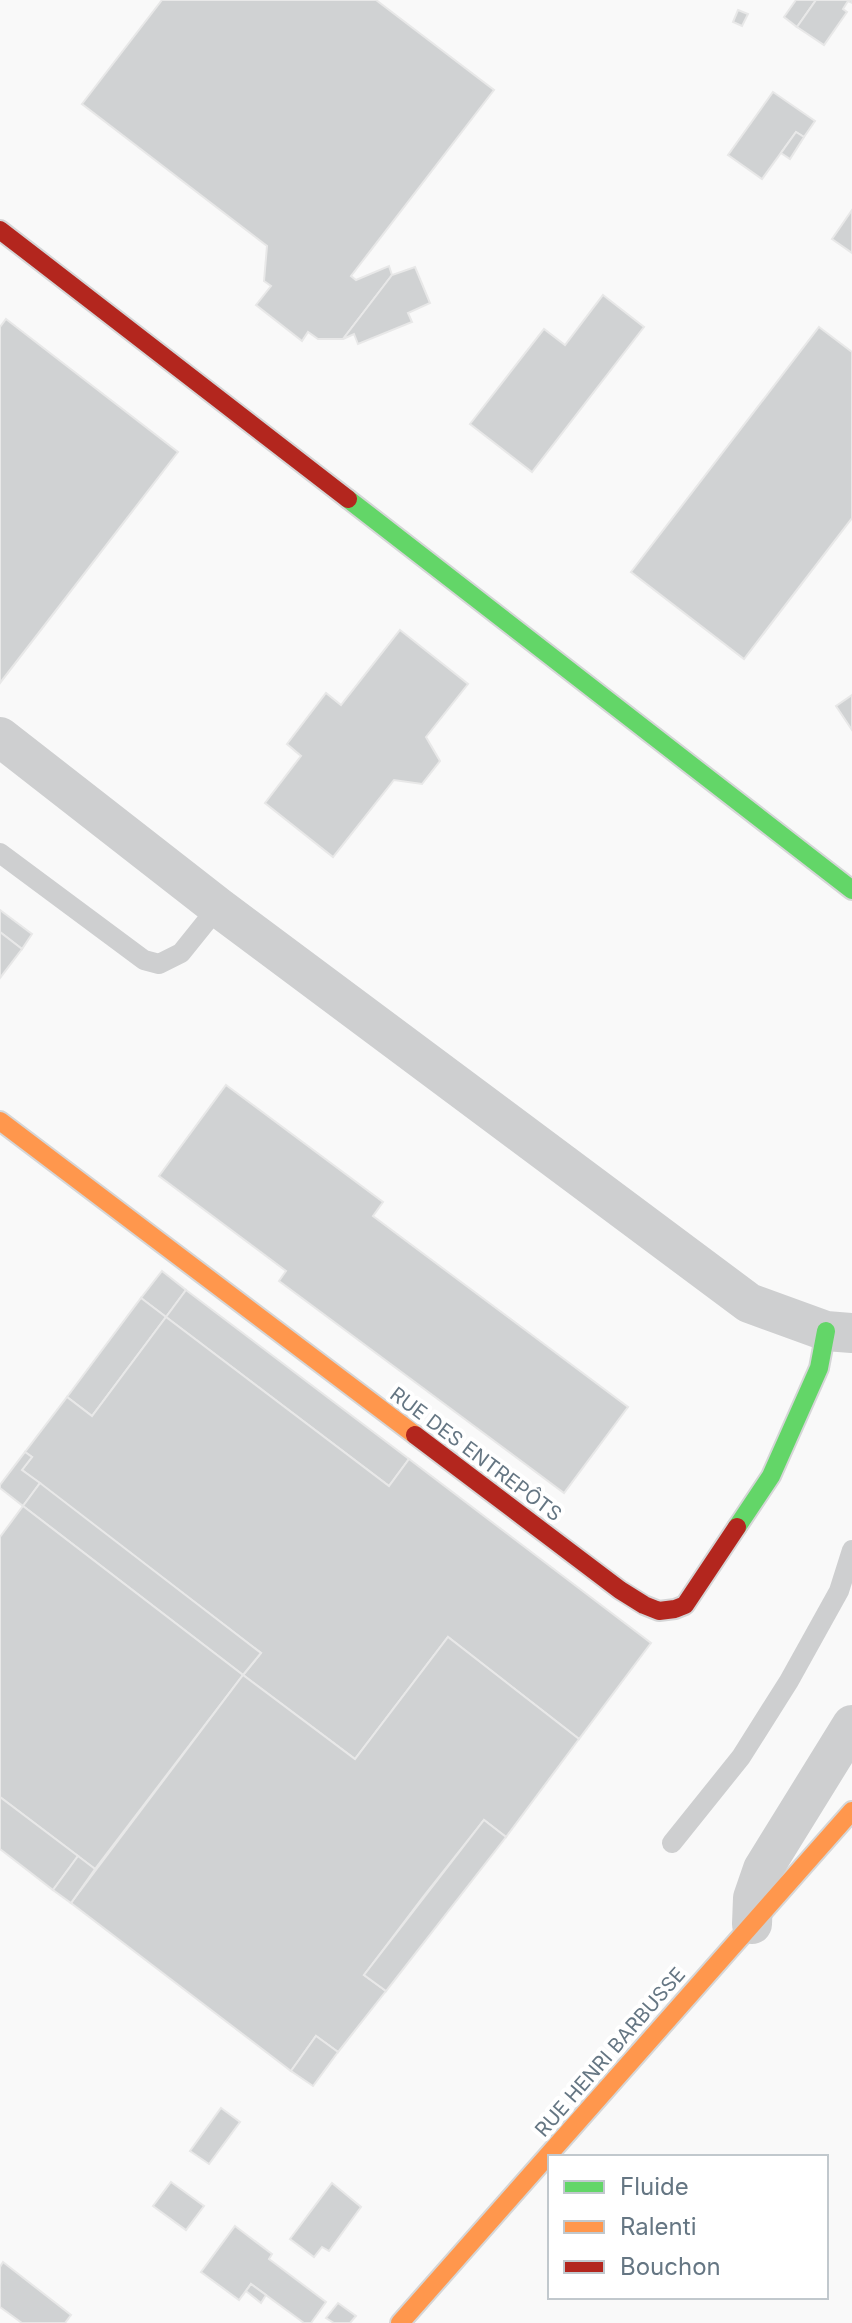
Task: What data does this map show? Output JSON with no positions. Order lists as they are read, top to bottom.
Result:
{
  "streets": {
    "street": ["RUE DES ENTREPÔTS", "RUE HENRI BARBUSSE"]
  },
  "legend": ["Fluide", "Ralenti", "Bouchon"]
}
